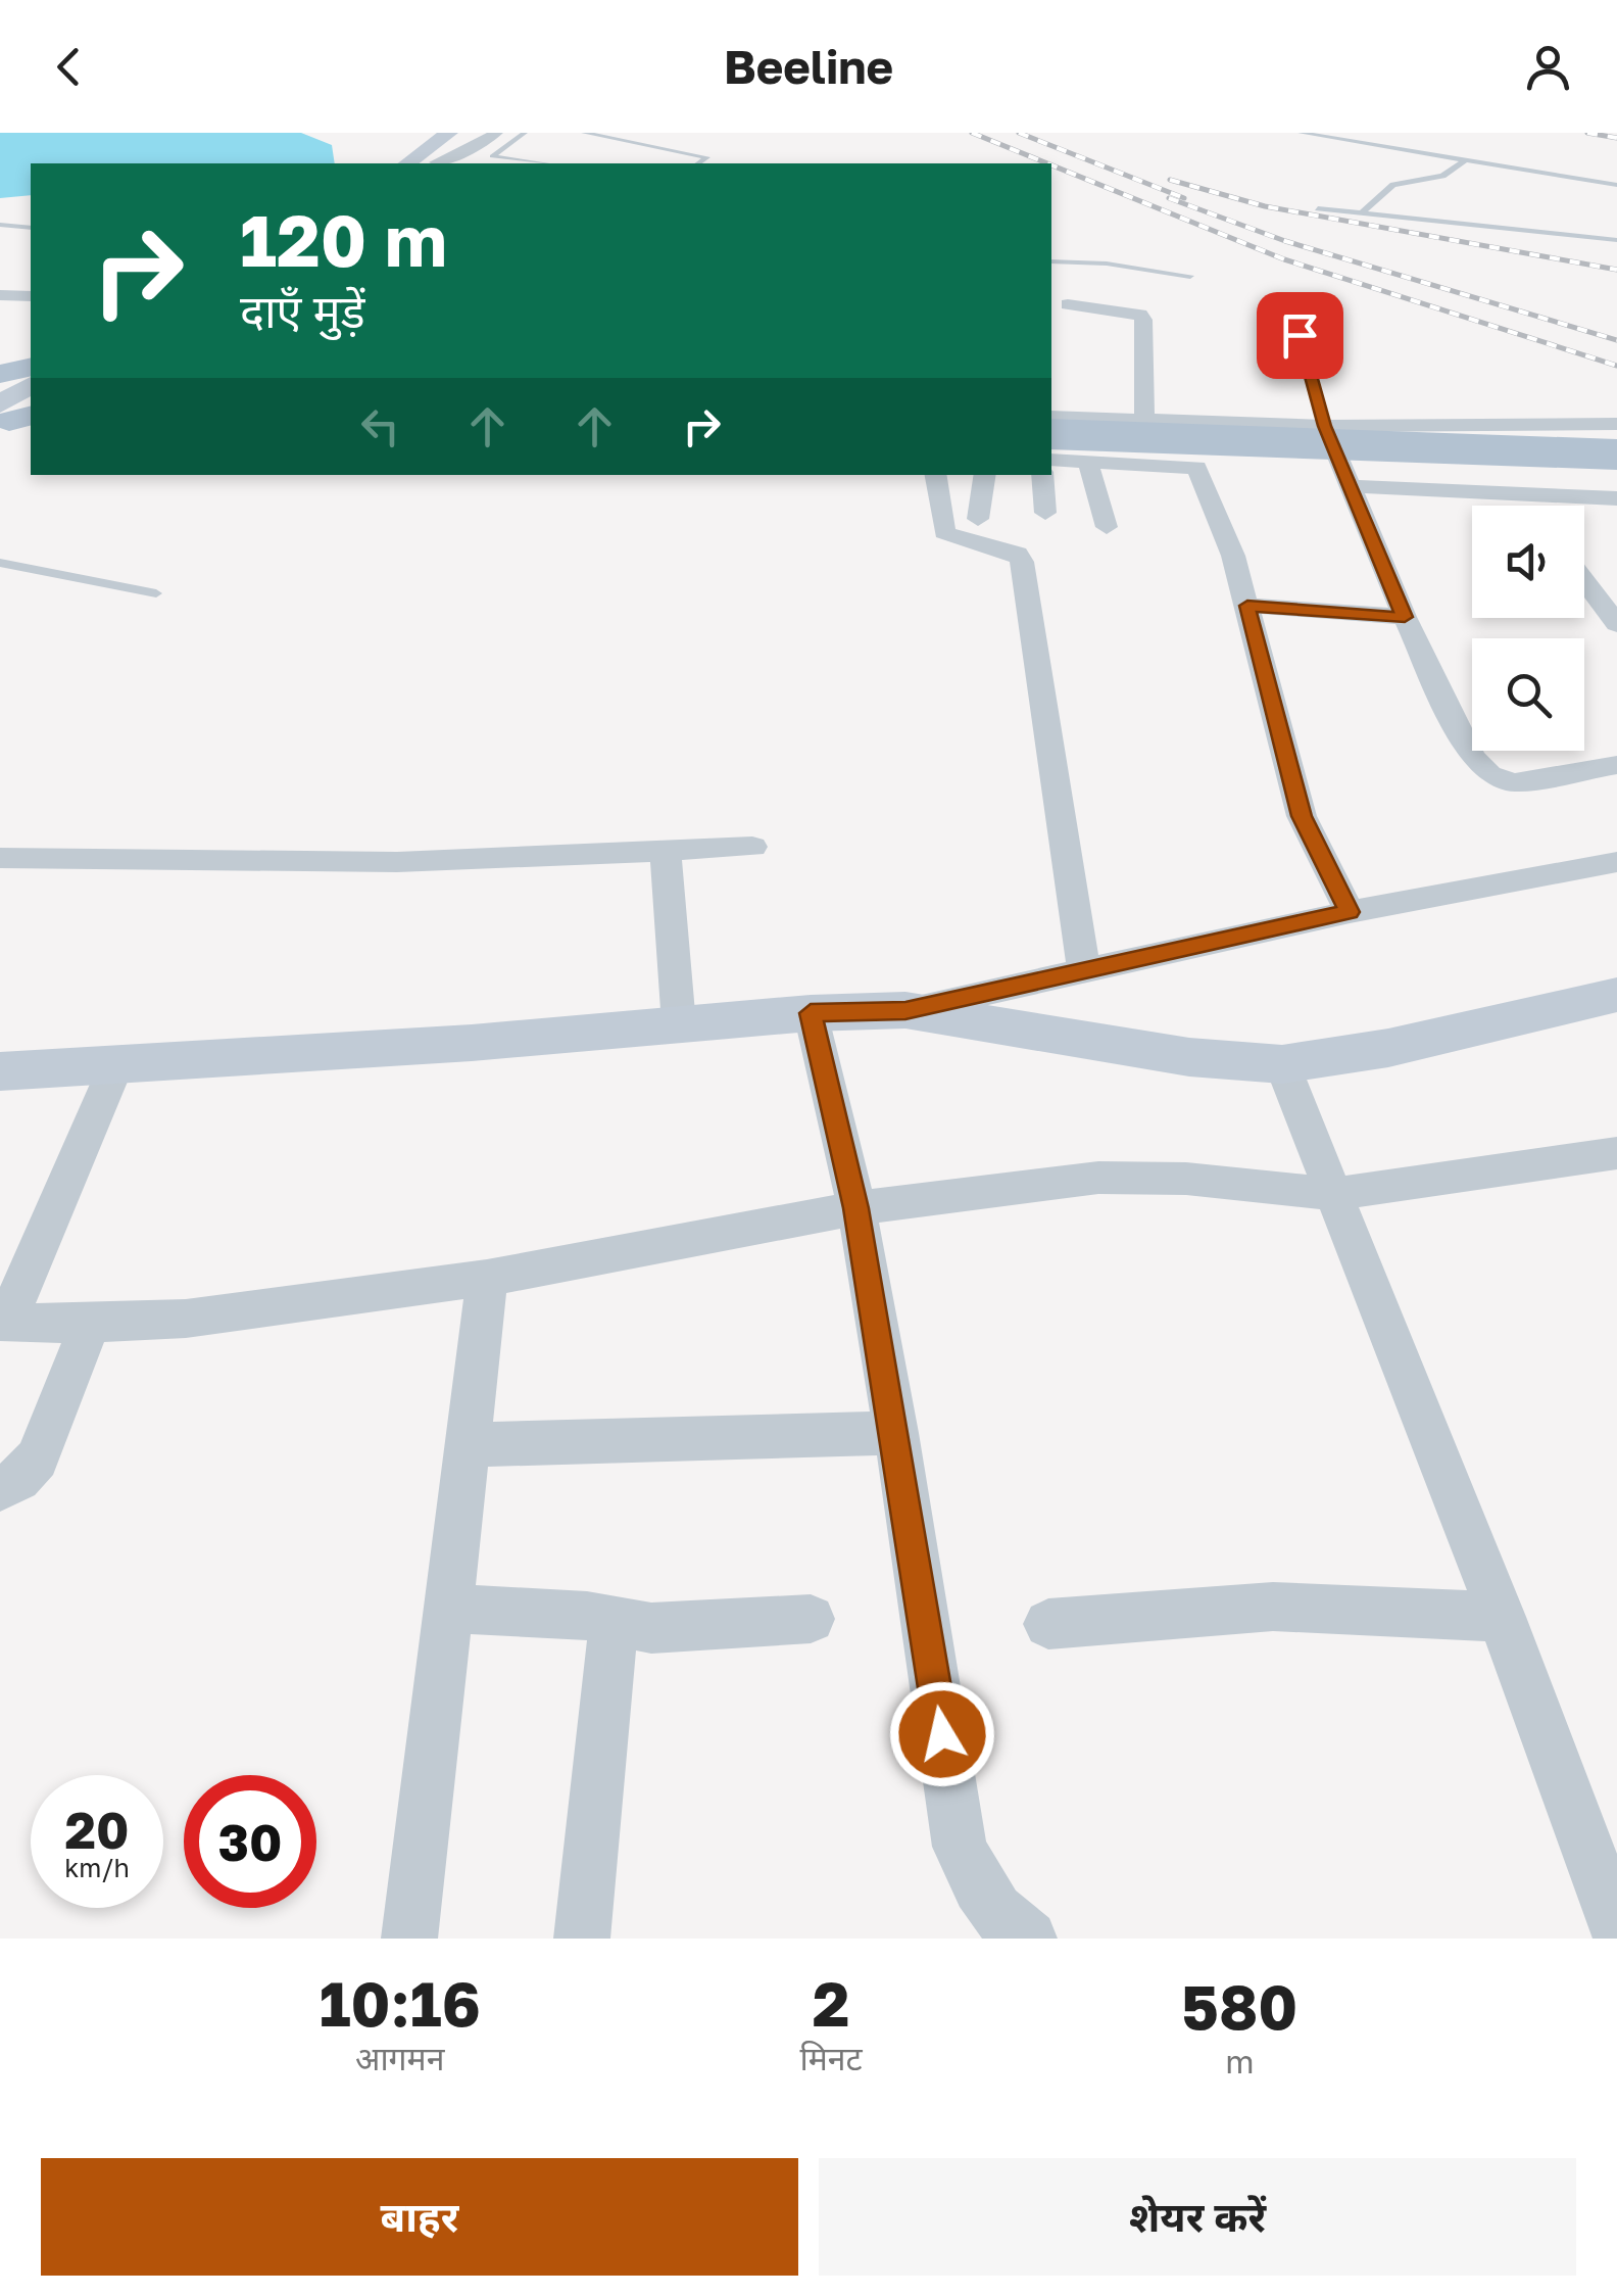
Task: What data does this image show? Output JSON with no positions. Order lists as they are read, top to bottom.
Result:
{
  "page": {
    "header": "Beeline",
    "turn": ["120 m", "दाएँ मुड़ें"],
    "speed": "20 km/h",
    "limit": "30",
    "eta": [
      "10:16",
      "आगमन",
      "2",
      "मिनट",
      "580",
      "m"
    ],
    "buttons": ["बाहर", "शेयर करें"]
  }
}
